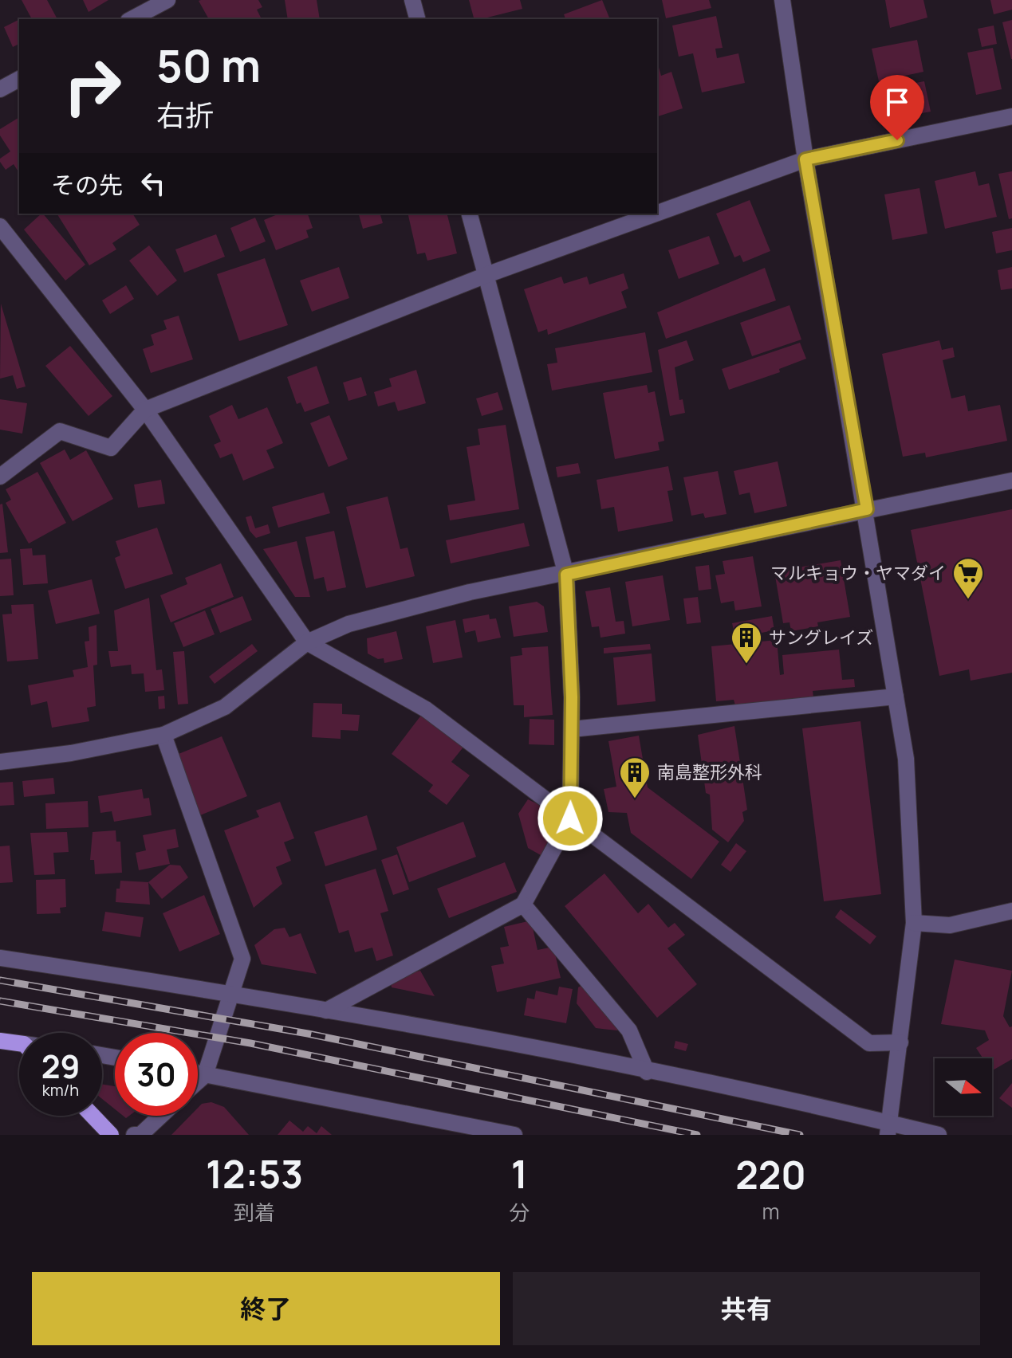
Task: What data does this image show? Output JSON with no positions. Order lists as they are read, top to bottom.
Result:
{
  "places": {
    "supermarket": ["マルキョウ・ヤマダイ"],
    "building": ["サングレイズ", "南島整形外科"]
  },
  "north": "right",
  "page": {
    "turn": ["50 m", "右折"],
    "then": "その先",
    "speed": "29 km/h",
    "limit": "30",
    "eta": [
      "12:53",
      "到着",
      "1",
      "分",
      "220",
      "m"
    ],
    "buttons": ["終了", "共有"]
  }
}
